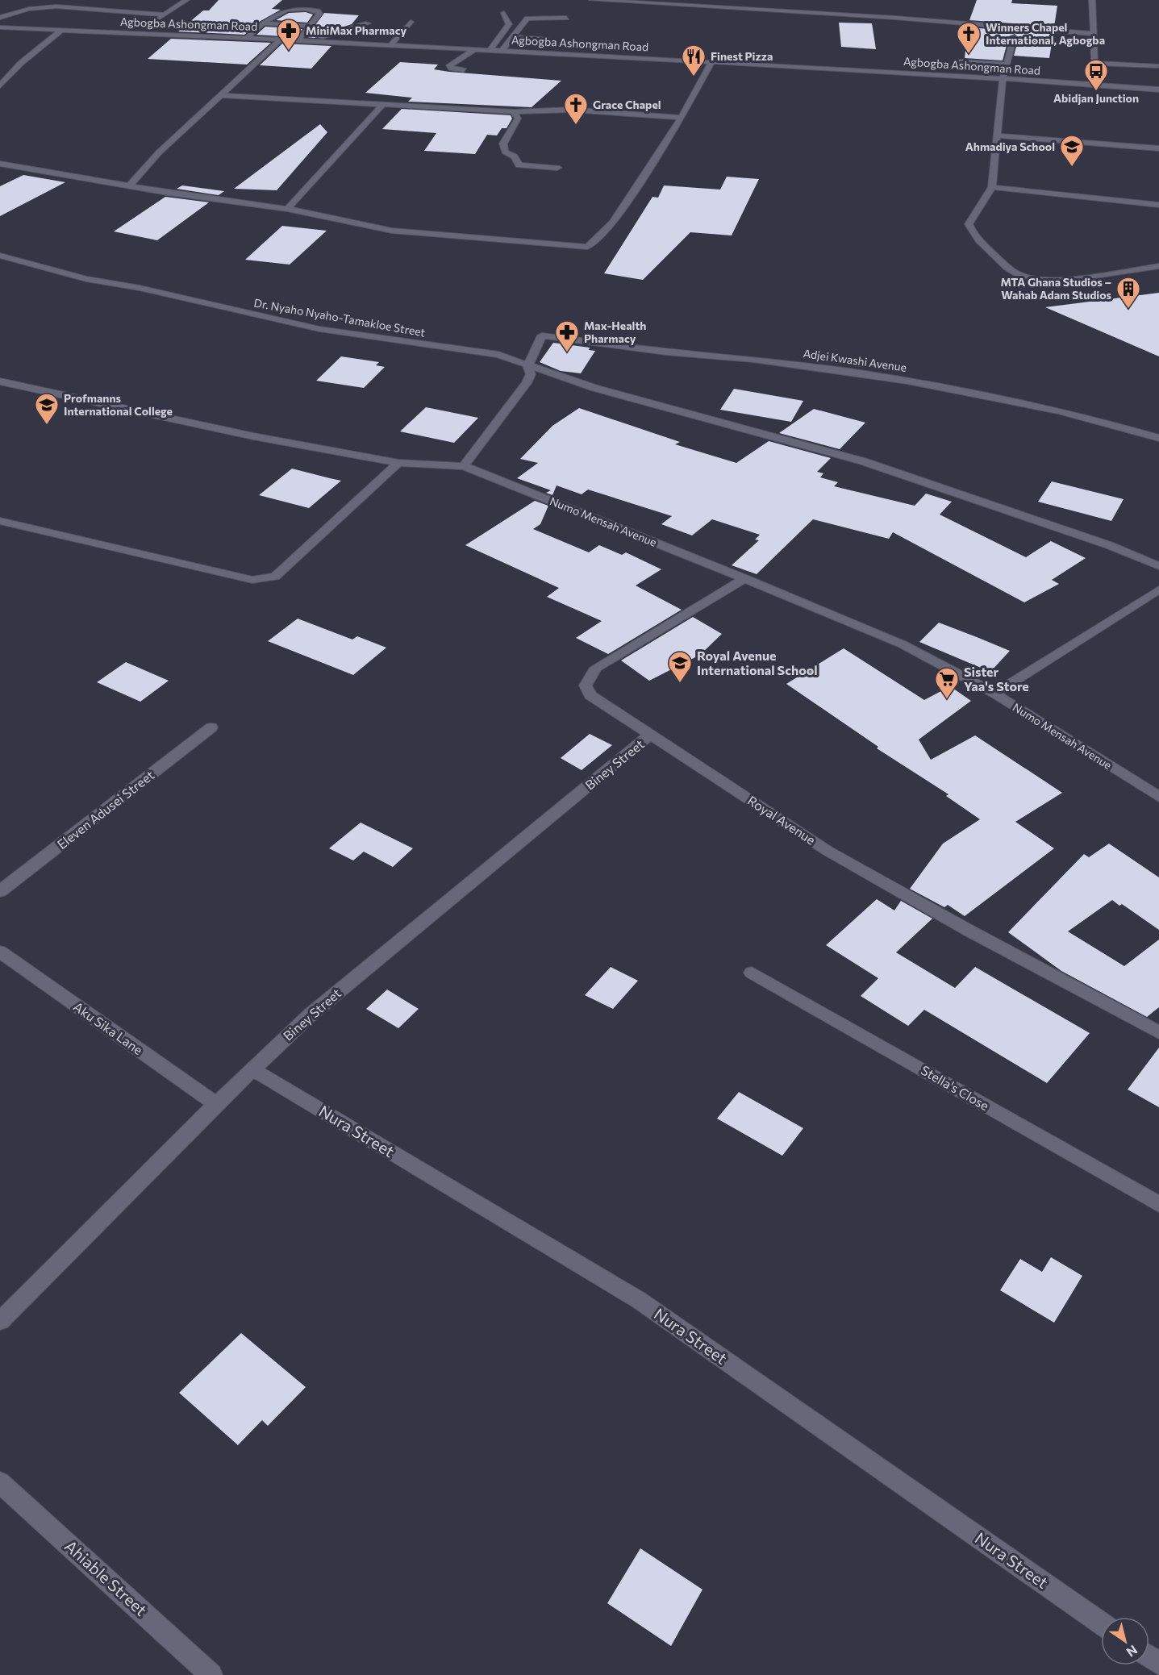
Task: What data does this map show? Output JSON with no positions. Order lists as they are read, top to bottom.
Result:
{
  "streets": {
    "street": [
      "Agbogba Ashongman Road",
      "Dr. Nyaho Nyaho-Tamakloe Street",
      "Adjei Kwashi Avenue",
      "Numo Mensah Avenue",
      "Biney Street",
      "Eleven Adusei Street",
      "Royal Avenue",
      "Aku Sika Lane",
      "Stella's Close",
      "Nura Street",
      "Ahiable Street"
    ]
  },
  "crossings": [
    ["Dr. Nyaho Nyaho-Tamakloe Street", "Adjei Kwashi Avenue"],
    ["Numo Mensah Avenue", "Royal Avenue"],
    ["Biney Street", "Royal Avenue"],
    ["Biney Street", "Aku Sika Lane"],
    ["Biney Street", "Nura Street"]
  ],
  "places": {
    "pharmacy": ["MiniMax Pharmacy", "Max-Health Pharmacy"],
    "church": ["Winners Chapel International, Agbogba", "Grace Chapel"],
    "restaurant": ["Finest Pizza"],
    "bus stop": ["Abidjan Junction"],
    "school or university": ["Ahmadiya School", "Profmanns International College", "Royal Avenue International School"],
    "building": ["MTA Ghana Studios – Wahab Adam Studios"],
    "supermarket": ["Sister Yaa's Store"]
  },
  "north": "bottom right"
}
